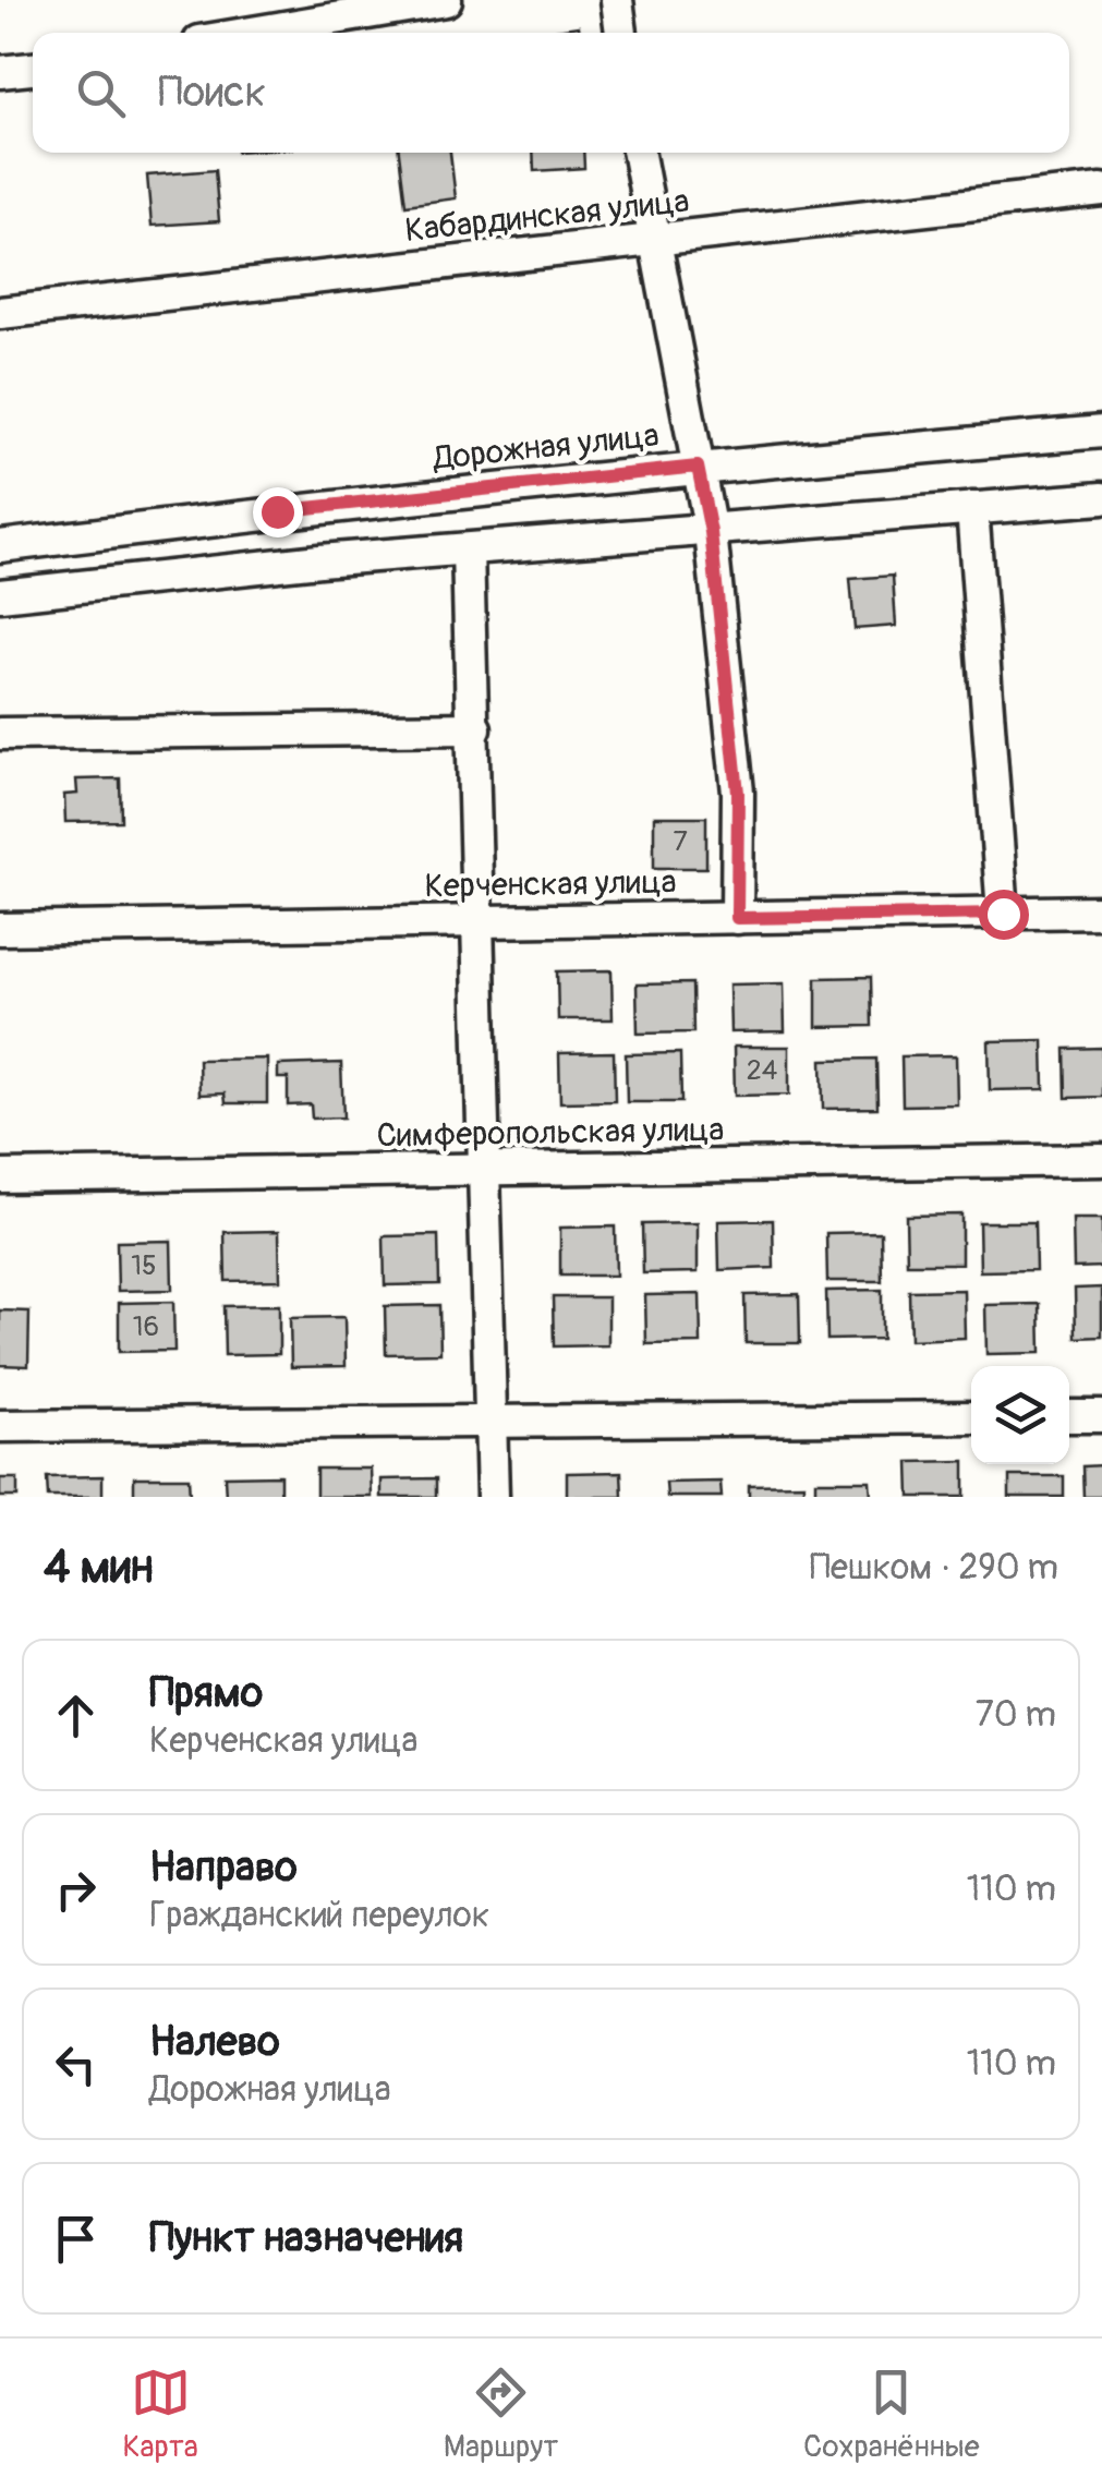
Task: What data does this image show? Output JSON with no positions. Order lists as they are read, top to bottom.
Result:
{
  "streets": {
    "street": [
      "Кабардинская улица",
      "Дорожная улица",
      "Керченская улица",
      "Симферопольская улица"
    ]
  },
  "house_numbers": [
    "7",
    "24",
    "15",
    "16"
  ],
  "page": {
    "search": "Поиск",
    "heading": ["4 мин", "Пешком · 290 m"],
    "list": [
      ["Прямо", "Керченская улица", "70 m"],
      ["Направо", "Гражданский переулок", "110 m"],
      ["Налево", "Дорожная улица", "110 m"],
      "Пункт назначения"
    ],
    "nav": ["Карта", "Маршрут", "Сохранённые"]
  }
}
